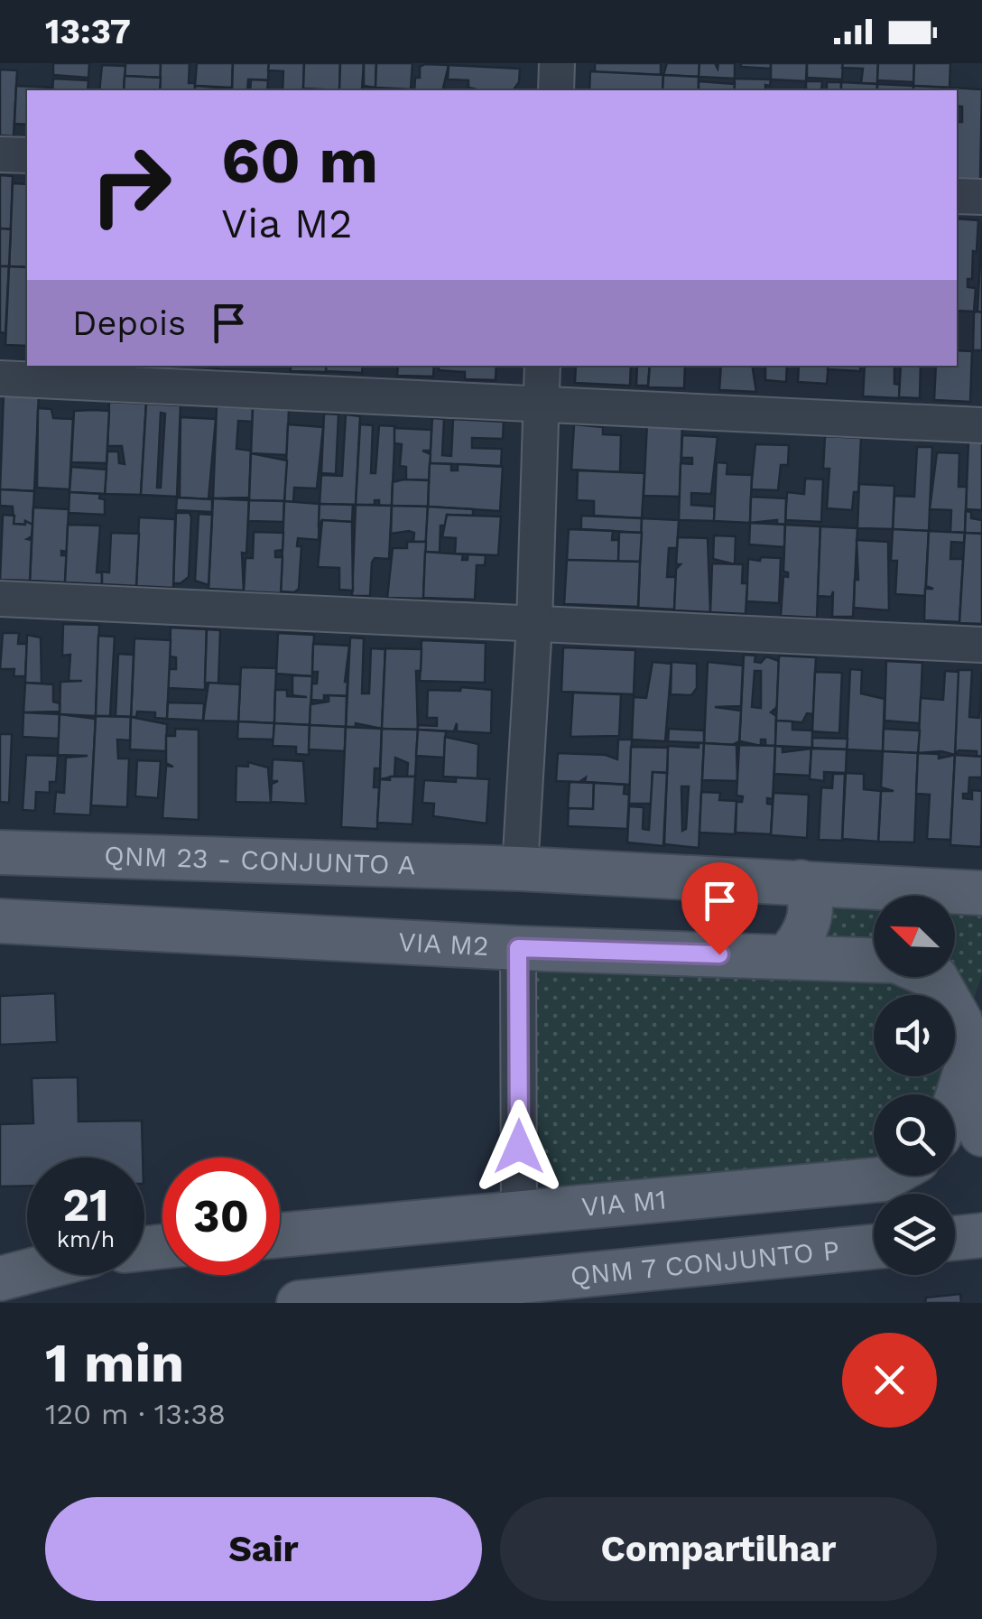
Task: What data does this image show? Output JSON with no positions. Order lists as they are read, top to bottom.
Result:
{
  "streets": {
    "main road": [
      "QNM 23 - CONJUNTO A",
      "VIA M2",
      "VIA M1",
      "QNM 7 CONJUNTO P"
    ]
  },
  "north": "top left",
  "page": {
    "status": "13:37",
    "turn": ["60 m", "Via M2"],
    "then": "Depois",
    "speed": "21 km/h",
    "limit": "30",
    "heading": ["1 min", "120 m · 13:38"],
    "buttons": ["Sair", "Compartilhar"]
  }
}
